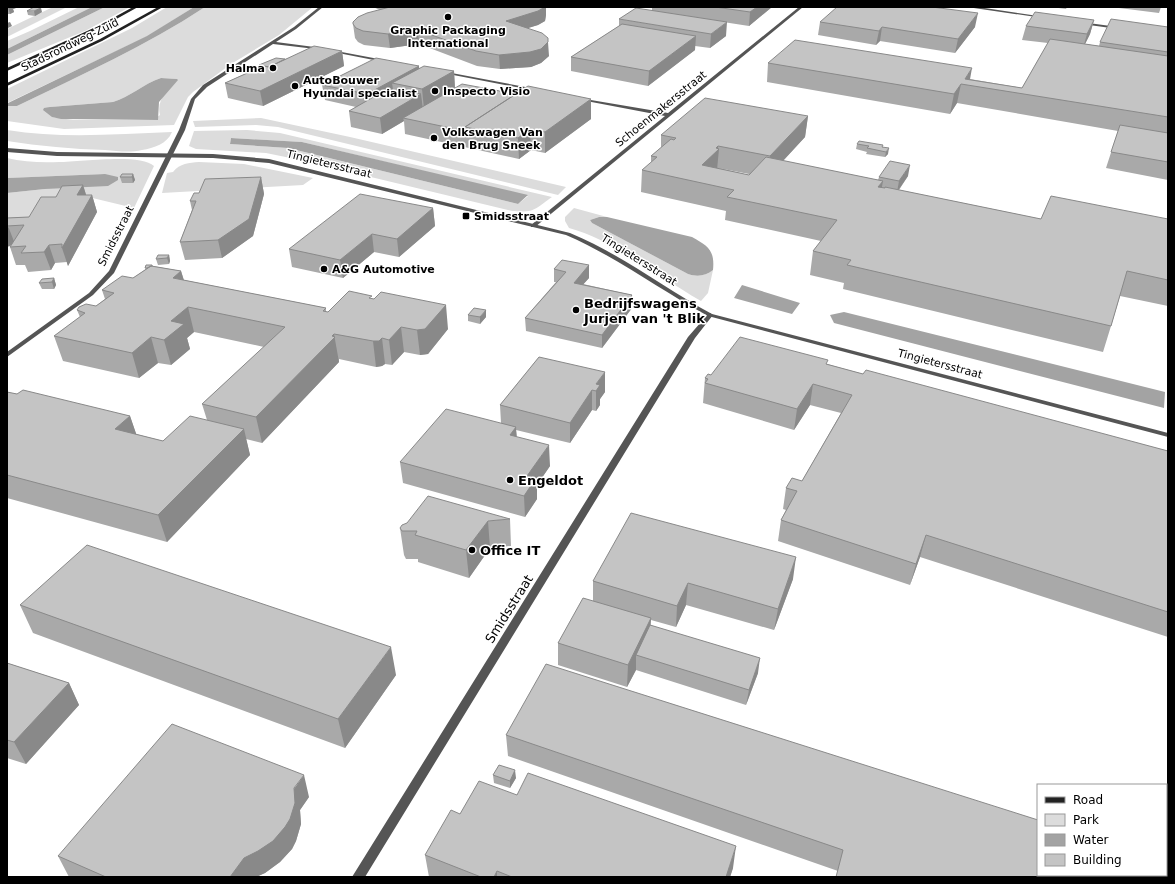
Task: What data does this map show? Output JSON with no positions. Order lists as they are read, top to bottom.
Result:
{
  "streets": {
    "main road": ["Stadsrondweg-Zuid"],
    "street": ["Schoenmakersstraat", "Tingietersstraat", "Smidsstraat"]
  },
  "crossings": [
    ["Schoenmakersstraat", "Tingietersstraat"],
    ["Tingietersstraat", "Smidsstraat"]
  ],
  "places": {
    "other": [
      "Graphic Packaging International",
      "Halma",
      "AutoBouwer Hyundai specialist",
      "Inspecto Visio",
      "Volkswagen Van den Brug Sneek",
      "A&G Automotive",
      "Bedrijfswagens Jurjen van 't Blik",
      "Engeldot",
      "Office IT"
    ],
    "transit": ["Smidsstraat"]
  },
  "legend": [
    "Road",
    "Park",
    "Water",
    "Building"
  ]
}
